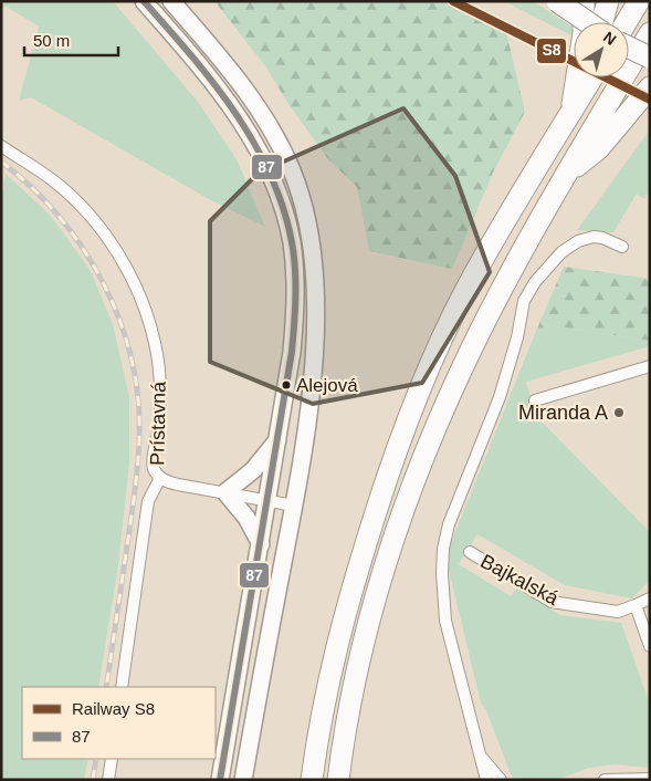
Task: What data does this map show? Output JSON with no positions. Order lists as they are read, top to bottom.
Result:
{
  "streets": {
    "street": ["Prístavná", "Bajkalská"]
  },
  "places": ["Alejová", "Miranda A"],
  "lines": ["rail line S8", "transit line 87"],
  "legend": ["Railway S8", "87"],
  "scale_bar": "50 m",
  "north": "top right"
}
